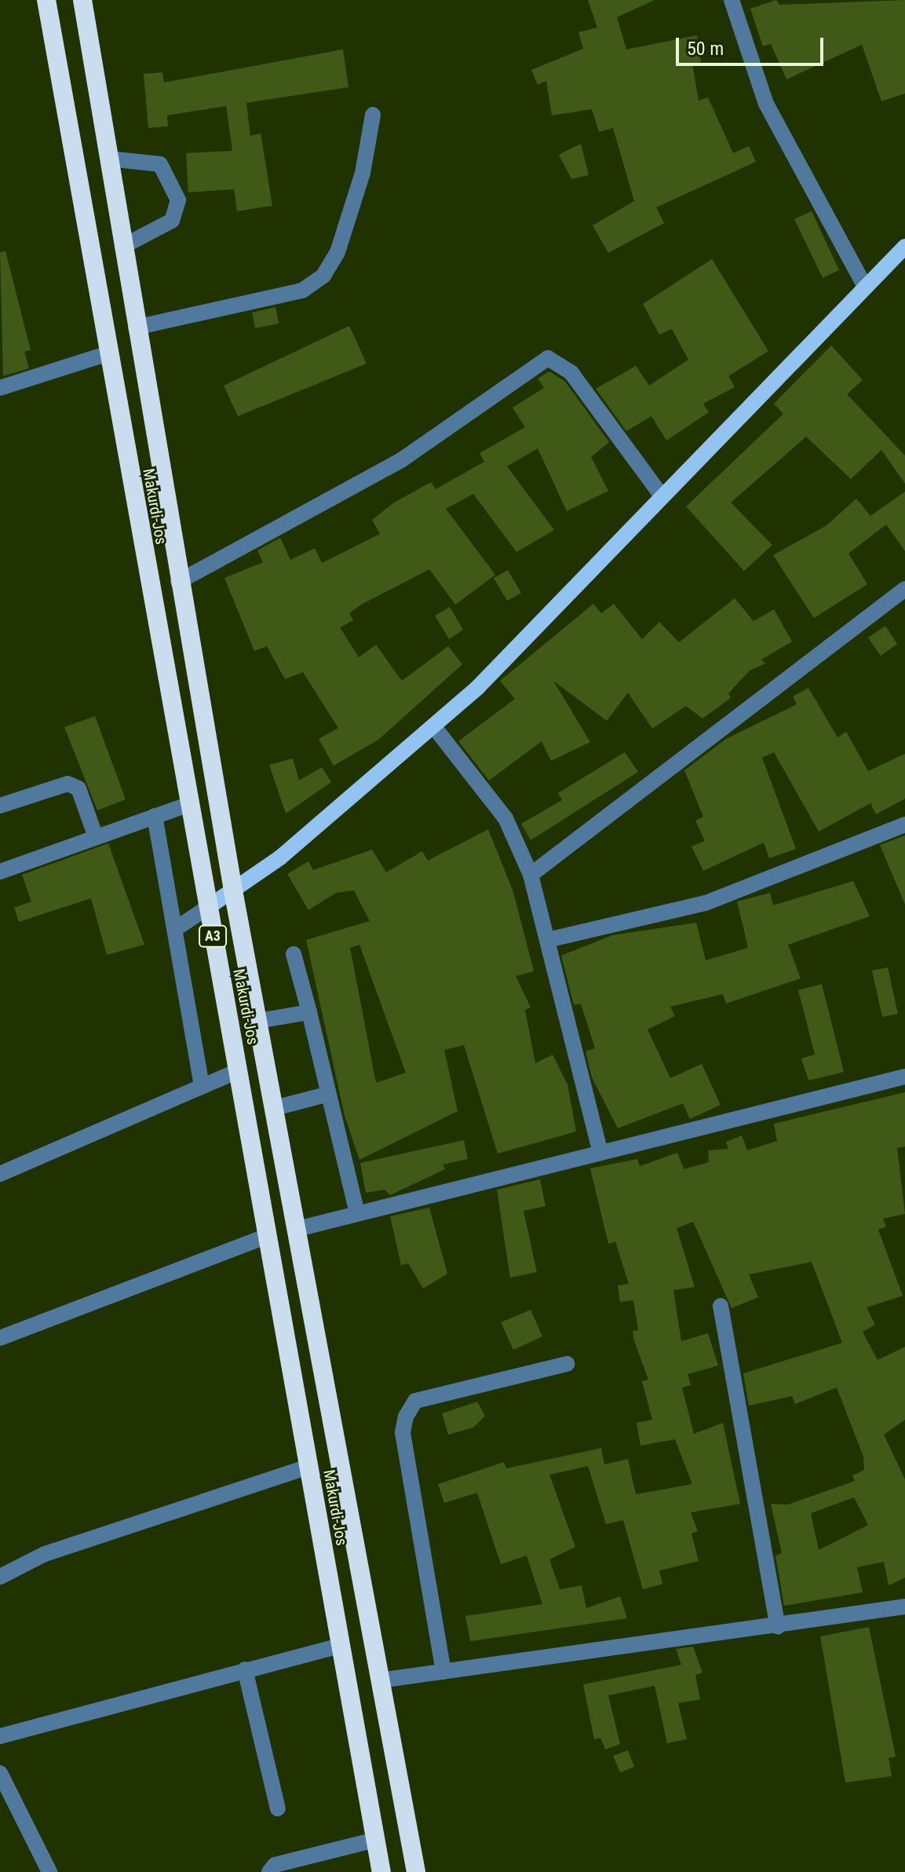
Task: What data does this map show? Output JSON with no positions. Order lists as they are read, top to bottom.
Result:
{
  "streets": {
    "highway": ["Makurdi-Jos", "A3"]
  },
  "scale_bar": "50 m"
}
